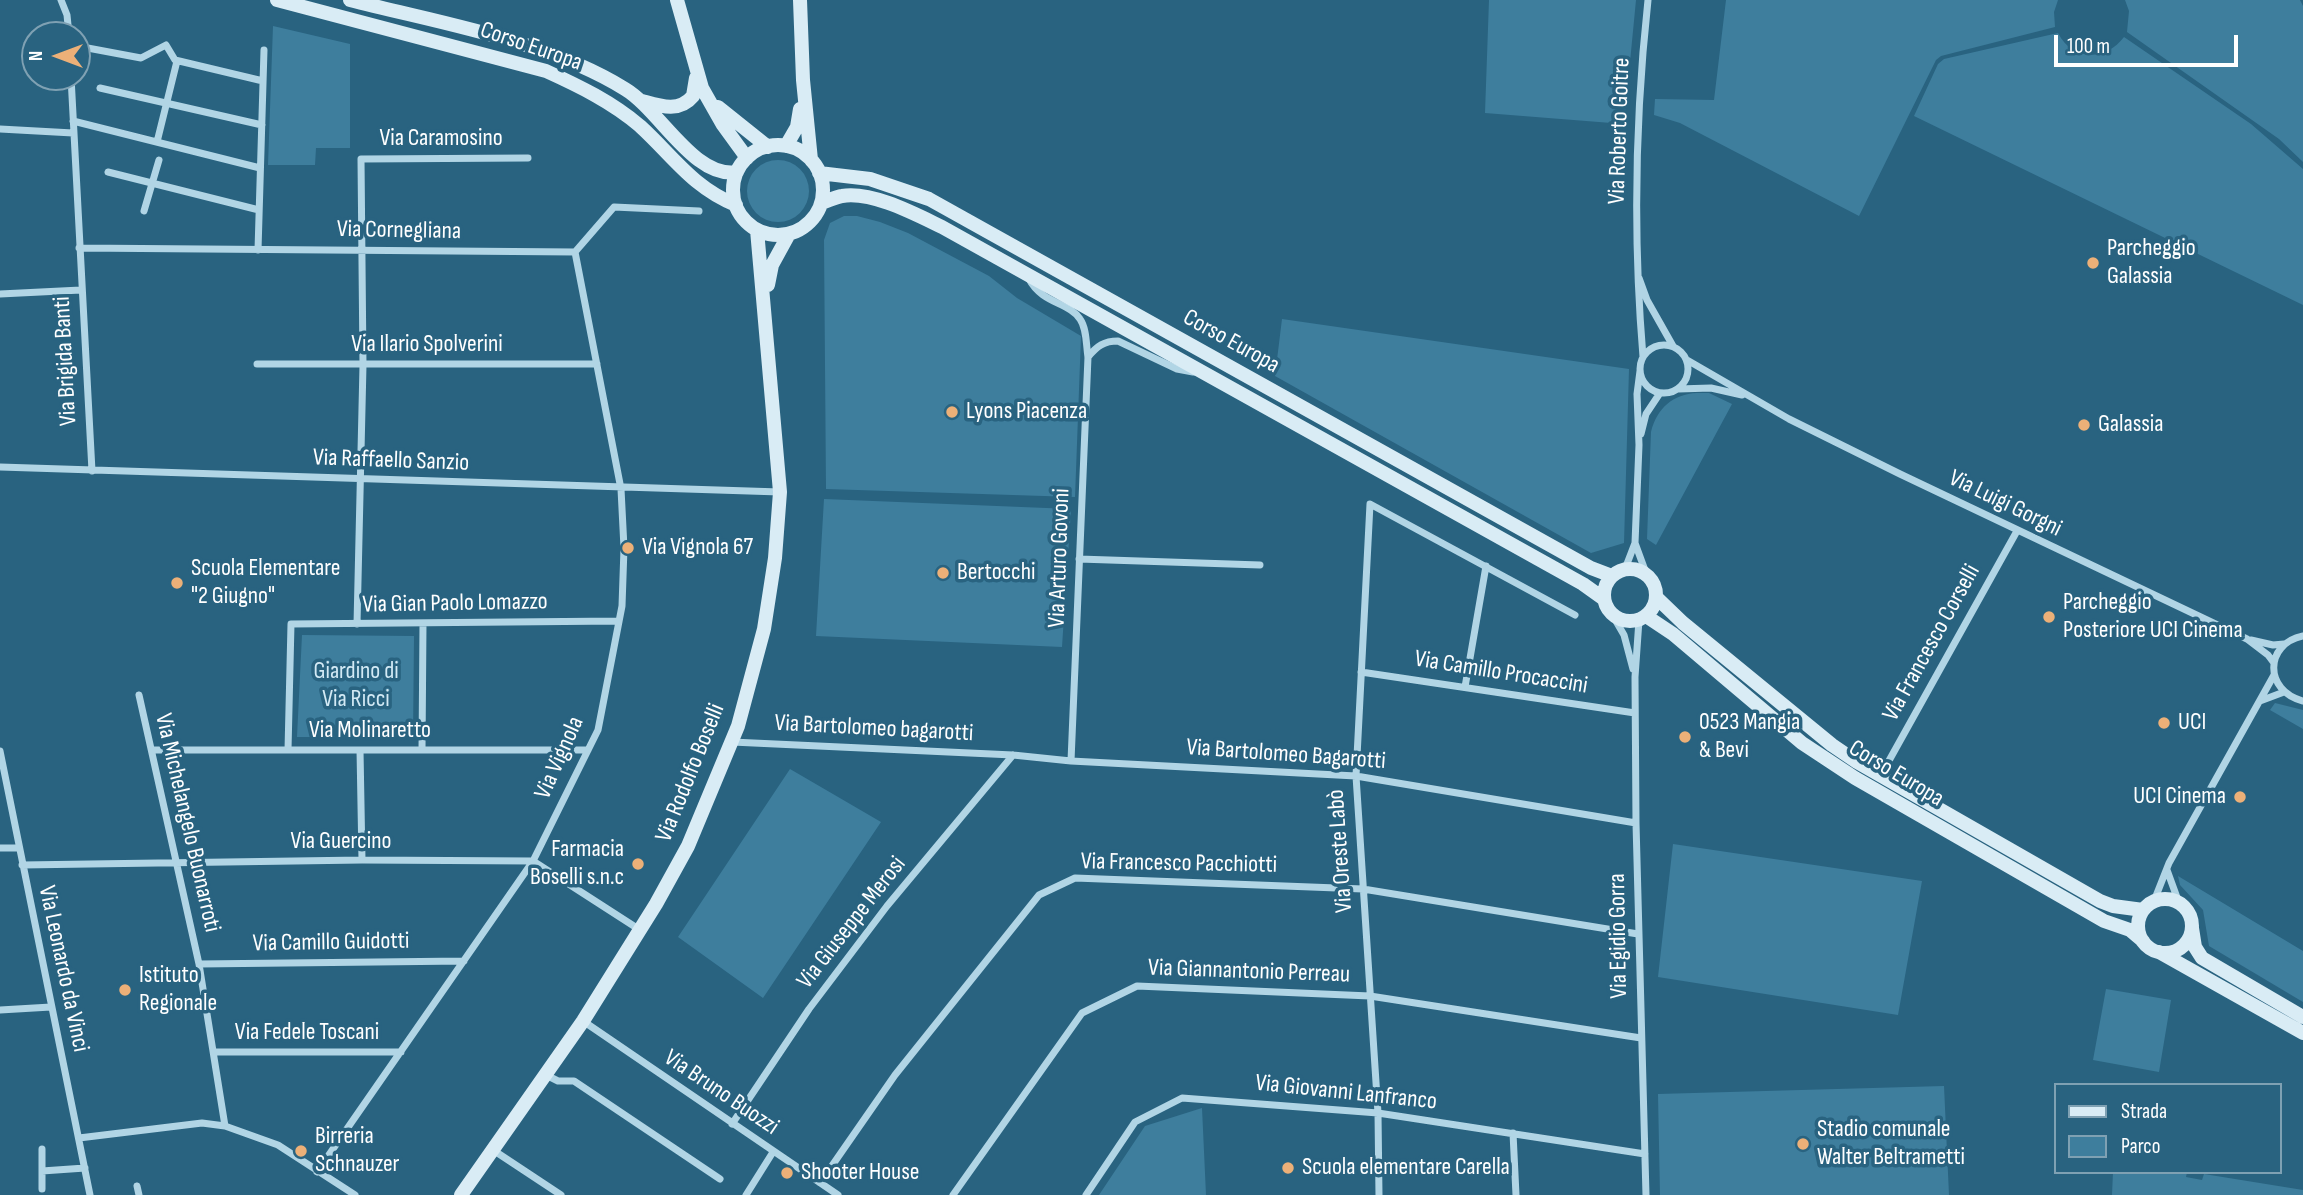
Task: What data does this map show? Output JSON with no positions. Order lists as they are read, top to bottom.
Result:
{
  "streets": {
    "main road": ["Corso Europa", "Via Rodolfo Boselli"],
    "street": [
      "Via Roberto Goitre",
      "Via Caramosino",
      "Via Cornegliana",
      "Via Ilario Spolverini",
      "Via Brigida Banti",
      "Via Raffaello Sanzio",
      "Via Luigi Gorgni",
      "Via Arturo Govoni",
      "Via Gian Paolo Lomazzo",
      "Via Francesco Corselli",
      "Via Camillo Procaccini",
      "Via Bartolomeo bagarotti",
      "Via Molinaretto",
      "Via Bartolomeo Bagarotti",
      "Via Vignola",
      "Via Michelangelo Buonarroti",
      "Via Guercino",
      "Via Oreste Labò",
      "Via Francesco Pacchiotti",
      "Via Giuseppe Merosi",
      "Via Egidio Gorra",
      "Via Camillo Guidotti",
      "Via Leonardo da Vinci",
      "Via Giannantonio Perreau",
      "Via Fedele Toscani",
      "Via Bruno Buozzi",
      "Via Giovanni Lanfranco"
    ]
  },
  "crossings": [
    ["Corso Europa", "Via Arturo Govoni"],
    ["Corso Europa", "Via Francesco Corselli"],
    ["Corso Europa", "Via Rodolfo Boselli"],
    ["Corso Europa", "Via Egidio Gorra"],
    ["Via Roberto Goitre", "Via Luigi Gorgni"],
    ["Via Caramosino", "Via Cornegliana"],
    ["Via Cornegliana", "Via Brigida Banti"],
    ["Via Cornegliana", "Via Vignola"],
    ["Via Ilario Spolverini", "Via Vignola"],
    ["Via Brigida Banti", "Via Raffaello Sanzio"],
    ["Via Raffaello Sanzio", "Via Vignola"],
    ["Via Raffaello Sanzio", "Via Rodolfo Boselli"],
    ["Via Luigi Gorgni", "Via Francesco Corselli"],
    ["Via Arturo Govoni", "Via Bartolomeo Bagarotti"],
    ["Via Gian Paolo Lomazzo", "Via Molinaretto"],
    ["Via Gian Paolo Lomazzo", "Via Vignola"],
    ["Via Camillo Procaccini", "Via Oreste Labò"],
    ["Via Camillo Procaccini", "Via Egidio Gorra"],
    ["Via Bartolomeo bagarotti", "Via Bartolomeo Bagarotti"],
    ["Via Bartolomeo bagarotti", "Via Rodolfo Boselli"],
    ["Via Bartolomeo bagarotti", "Via Giuseppe Merosi"],
    ["Via Molinaretto", "Via Vignola"],
    ["Via Molinaretto", "Via Michelangelo Buonarroti"],
    ["Via Bartolomeo Bagarotti", "Via Oreste Labò"],
    ["Via Bartolomeo Bagarotti", "Via Giuseppe Merosi"],
    ["Via Bartolomeo Bagarotti", "Via Egidio Gorra"],
    ["Via Vignola", "Via Guercino"],
    ["Via Vignola", "Via Camillo Guidotti"],
    ["Via Vignola", "Via Fedele Toscani"],
    ["Via Rodolfo Boselli", "Via Bruno Buozzi"],
    ["Via Michelangelo Buonarroti", "Via Guercino"],
    ["Via Michelangelo Buonarroti", "Via Camillo Guidotti"],
    ["Via Michelangelo Buonarroti", "Via Fedele Toscani"],
    ["Via Guercino", "Via Leonardo da Vinci"],
    ["Via Oreste Labò", "Via Francesco Pacchiotti"],
    ["Via Oreste Labò", "Via Giannantonio Perreau"],
    ["Via Oreste Labò", "Via Giovanni Lanfranco"],
    ["Via Francesco Pacchiotti", "Via Egidio Gorra"],
    ["Via Francesco Pacchiotti", "Via Bruno Buozzi"],
    ["Via Giuseppe Merosi", "Via Bruno Buozzi"],
    ["Via Egidio Gorra", "Via Giannantonio Perreau"],
    ["Via Egidio Gorra", "Via Giovanni Lanfranco"]
  ],
  "parks": ["Giardino di Via Ricci"],
  "places": [
    "Parcheggio Galassia",
    "Lyons Piacenza",
    "Galassia",
    "Via Vignola 67",
    "Bertocchi",
    "Scuola Elementare \"2 Giugno\"",
    "Parcheggio Posteriore UCI Cinema",
    "UCI",
    "0523 Mangia & Bevi",
    "UCI Cinema",
    "Farmacia Boselli s.n.c",
    "Istituto Regionale",
    "Stadio comunale Walter Beltrametti",
    "Birreria Schnauzer",
    "Scuola elementare Carella",
    "Shooter House"
  ],
  "legend": ["Strada", "Parco"],
  "scale_bar": "100 m",
  "north": "left"
}
